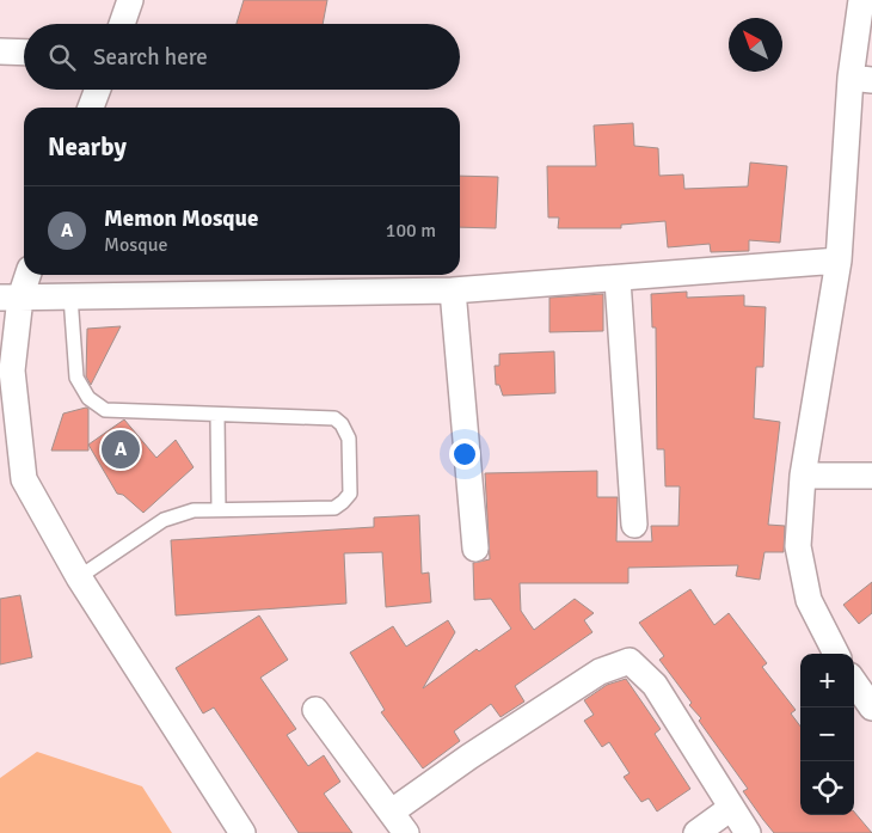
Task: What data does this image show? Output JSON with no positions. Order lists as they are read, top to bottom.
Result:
{
  "north": "top left",
  "page": {
    "search": "Search here",
    "heading": "Nearby",
    "list": [
      {
        "mark": "A",
        "name": "Memon Mosque",
        "note": "Mosque",
        "value": "100 m"
      }
    ],
    "pins": "A",
    "map_buttons": ["+", "−"]
  }
}
